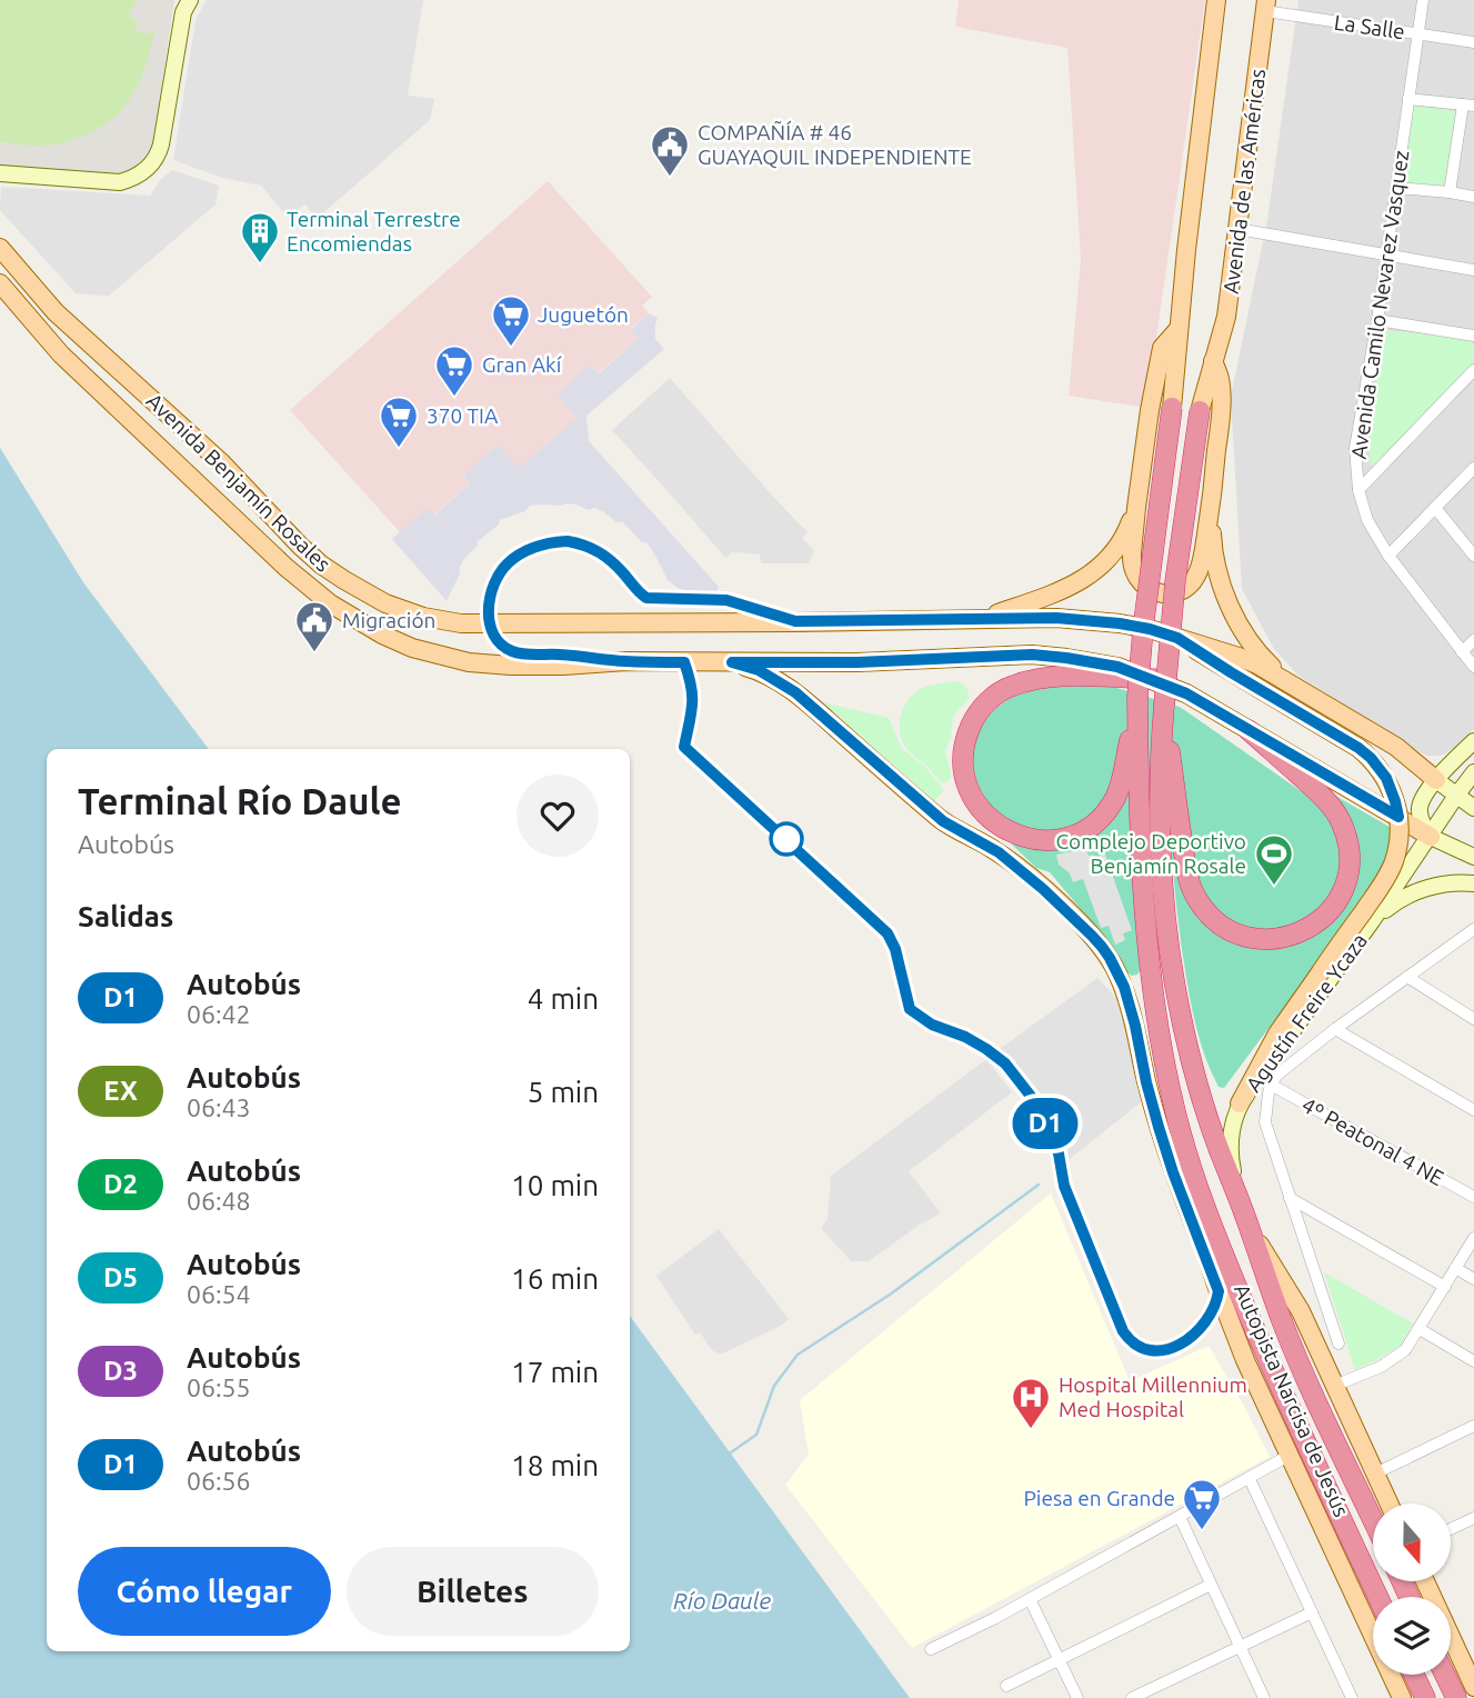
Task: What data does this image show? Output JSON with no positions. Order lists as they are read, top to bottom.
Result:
{
  "streets": {
    "highway": ["Autopista Narcisa de Jesús"],
    "main road": ["Avenida de las Américas", "Avenida Benjamín Rosales", "Agustín Freire Ycaza"],
    "street": ["La Salle", "Avenida Camilo Nevarez Vasquez", "4º Peatonal 4 NE"]
  },
  "crossings": [
    ["La Salle", "Avenida de las Américas"],
    ["La Salle", "Avenida Camilo Nevarez Vasquez"],
    ["Avenida de las Américas", "Autopista Narcisa de Jesús"],
    ["Avenida Benjamín Rosales", "Agustín Freire Ycaza"],
    ["Agustín Freire Ycaza", "Autopista Narcisa de Jesús"]
  ],
  "water": ["Río Daule"],
  "places": {
    "public building": ["COMPAÑÍA # 46 GUAYAQUIL INDEPENDIENTE", "Migración"],
    "building": ["Terminal Terrestre Encomiendas"],
    "supermarket": [
      "Juguetón",
      "Gran Akí",
      "370 TIA",
      "Piesa en Grande"
    ],
    "sports": ["Complejo Deportivo Benjamín Rosale"],
    "hospital": ["Hospital Millennium Med Hospital"]
  },
  "lines": ["bus line D1"],
  "north": "bottom",
  "page": {
    "on_map": "D1",
    "heading": [
      ["Terminal Río Daule", "Autobús"],
      "Salidas"
    ],
    "list": [
      {
        "mark": "D1",
        "name": "Autobús",
        "note": "06:42",
        "value": "4 min"
      },
      {
        "mark": "EX",
        "name": "Autobús",
        "note": "06:43",
        "value": "5 min"
      },
      {
        "mark": "D2",
        "name": "Autobús",
        "note": "06:48",
        "value": "10 min"
      },
      {
        "mark": "D5",
        "name": "Autobús",
        "note": "06:54",
        "value": "16 min"
      },
      {
        "mark": "D3",
        "name": "Autobús",
        "note": "06:55",
        "value": "17 min"
      },
      {
        "mark": "D1",
        "name": "Autobús",
        "note": "06:56",
        "value": "18 min"
      }
    ],
    "buttons": ["Cómo llegar", "Billetes"]
  }
}
